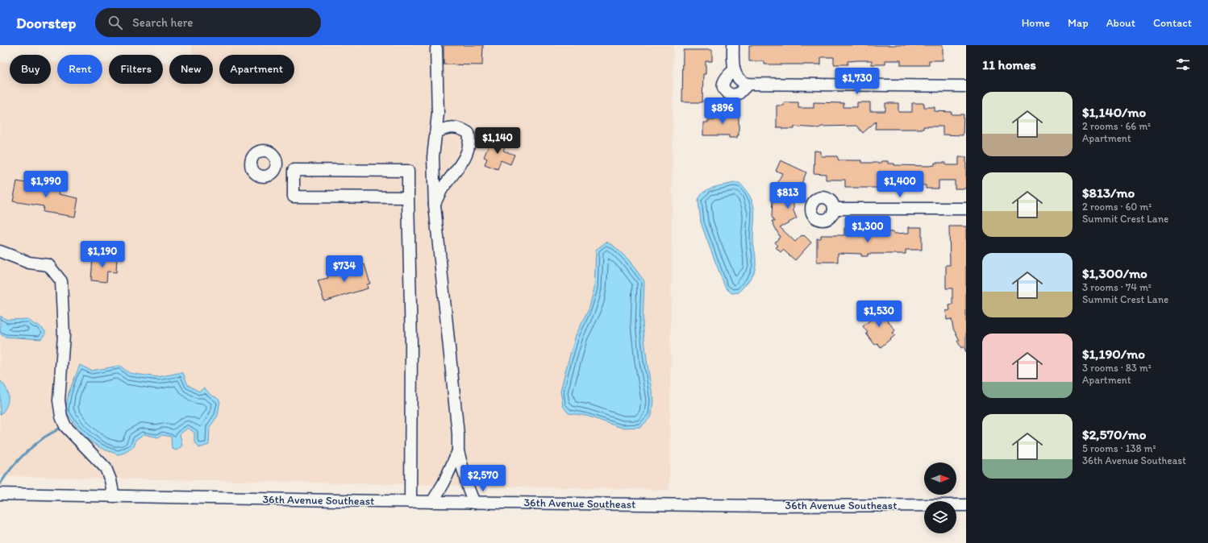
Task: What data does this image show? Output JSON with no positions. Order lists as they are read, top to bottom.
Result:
{
  "streets": {
    "street": ["36th Avenue Southeast"]
  },
  "north": "right",
  "page": {
    "header": "Doorstep",
    "search": "Search here",
    "nav": [
      "Home",
      "Map",
      "About",
      "Contact"
    ],
    "heading": "11 homes",
    "chip": [
      "Buy",
      "Rent",
      "Filters",
      "New",
      "Apartment"
    ],
    "price": [
      "$1,730",
      "$896",
      "$1,140",
      "$1,990",
      "$1,400",
      "$813",
      "$1,300",
      "$1,190",
      "$734",
      "$1,530",
      "$2,570"
    ],
    "list": [
      {
        "name": "$1,140/mo",
        "note": "2 rooms · 66 m² · Apartment"
      },
      {
        "name": "$813/mo",
        "note": "2 rooms · 60 m² · Summit Crest Lane"
      },
      {
        "name": "$1,300/mo",
        "note": "3 rooms · 74 m² · Summit Crest Lane"
      },
      {
        "name": "$1,190/mo",
        "note": "3 rooms · 83 m² · Apartment"
      },
      {
        "name": "$2,570/mo",
        "note": "5 rooms · 138 m² · 36th Avenue Southeast"
      }
    ]
  }
}
